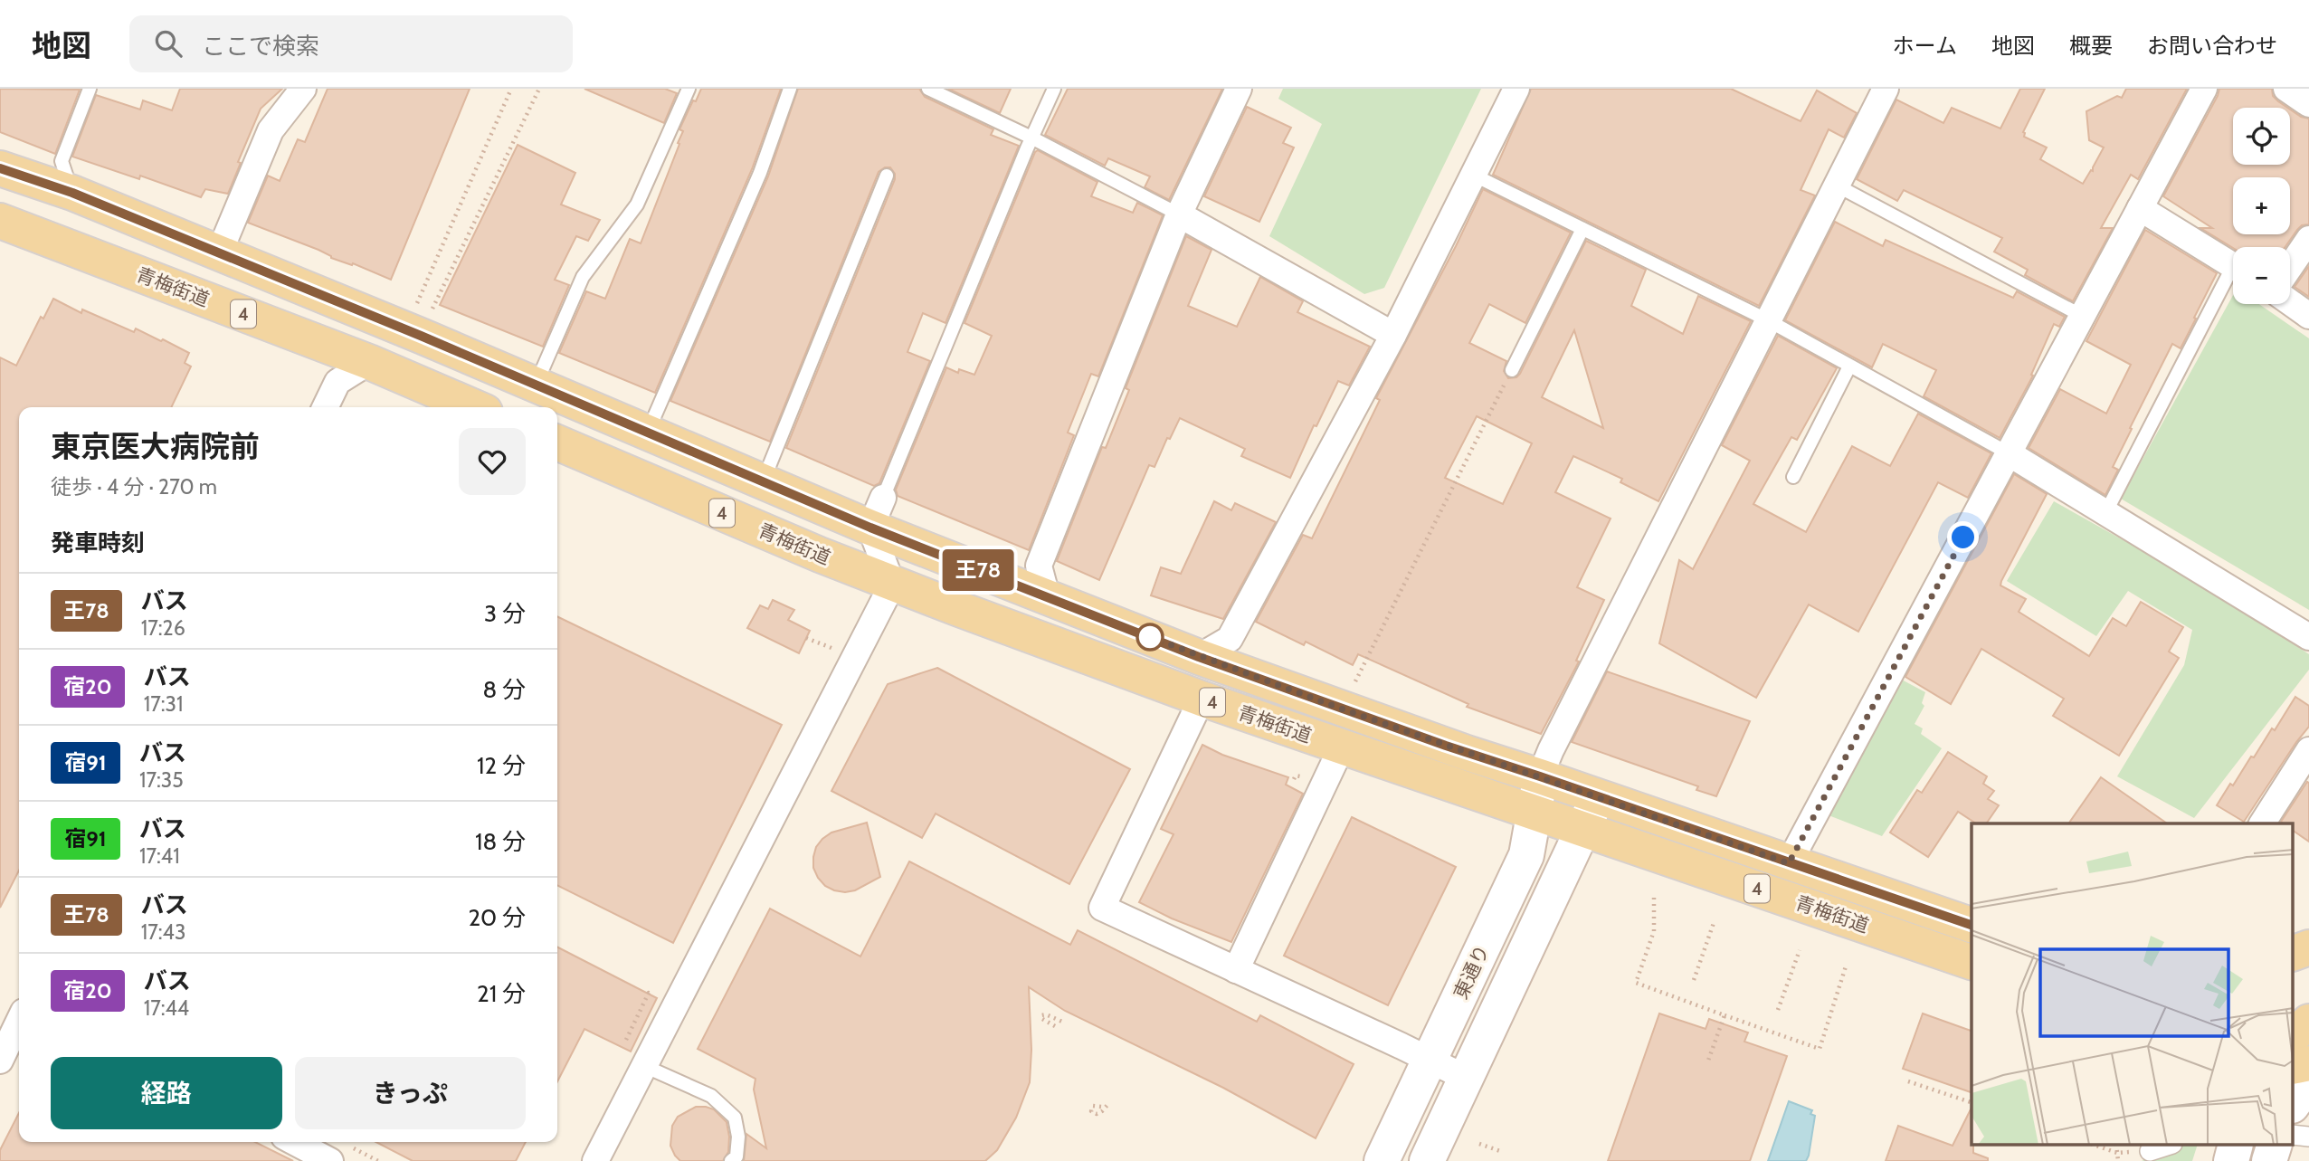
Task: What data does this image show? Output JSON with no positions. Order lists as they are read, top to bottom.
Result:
{
  "streets": {
    "main road": ["青梅街道", "4", "東通り"]
  },
  "crossings": [
    ["青梅街道", "東通り"]
  ],
  "lines": ["bus line 王78"],
  "page": {
    "header": "地図",
    "search": "ここで検索",
    "nav": [
      "ホーム",
      "地図",
      "概要",
      "お問い合わせ"
    ],
    "on_map": "王78",
    "map_buttons": ["+", "−"],
    "heading": [
      ["東京医大病院前", "徒歩 · 4 分 · 270 m"],
      "発車時刻"
    ],
    "list": [
      {
        "mark": "王78",
        "name": "バス",
        "note": "17:26",
        "value": "3 分"
      },
      {
        "mark": "宿20",
        "name": "バス",
        "note": "17:31",
        "value": "8 分"
      },
      {
        "mark": "宿91",
        "name": "バス",
        "note": "17:35",
        "value": "12 分"
      },
      {
        "mark": "宿91",
        "name": "バス",
        "note": "17:41",
        "value": "18 分"
      },
      {
        "mark": "王78",
        "name": "バス",
        "note": "17:43",
        "value": "20 分"
      },
      {
        "mark": "宿20",
        "name": "バス",
        "note": "17:44",
        "value": "21 分"
      }
    ],
    "buttons": ["経路", "きっぷ"]
  }
}
